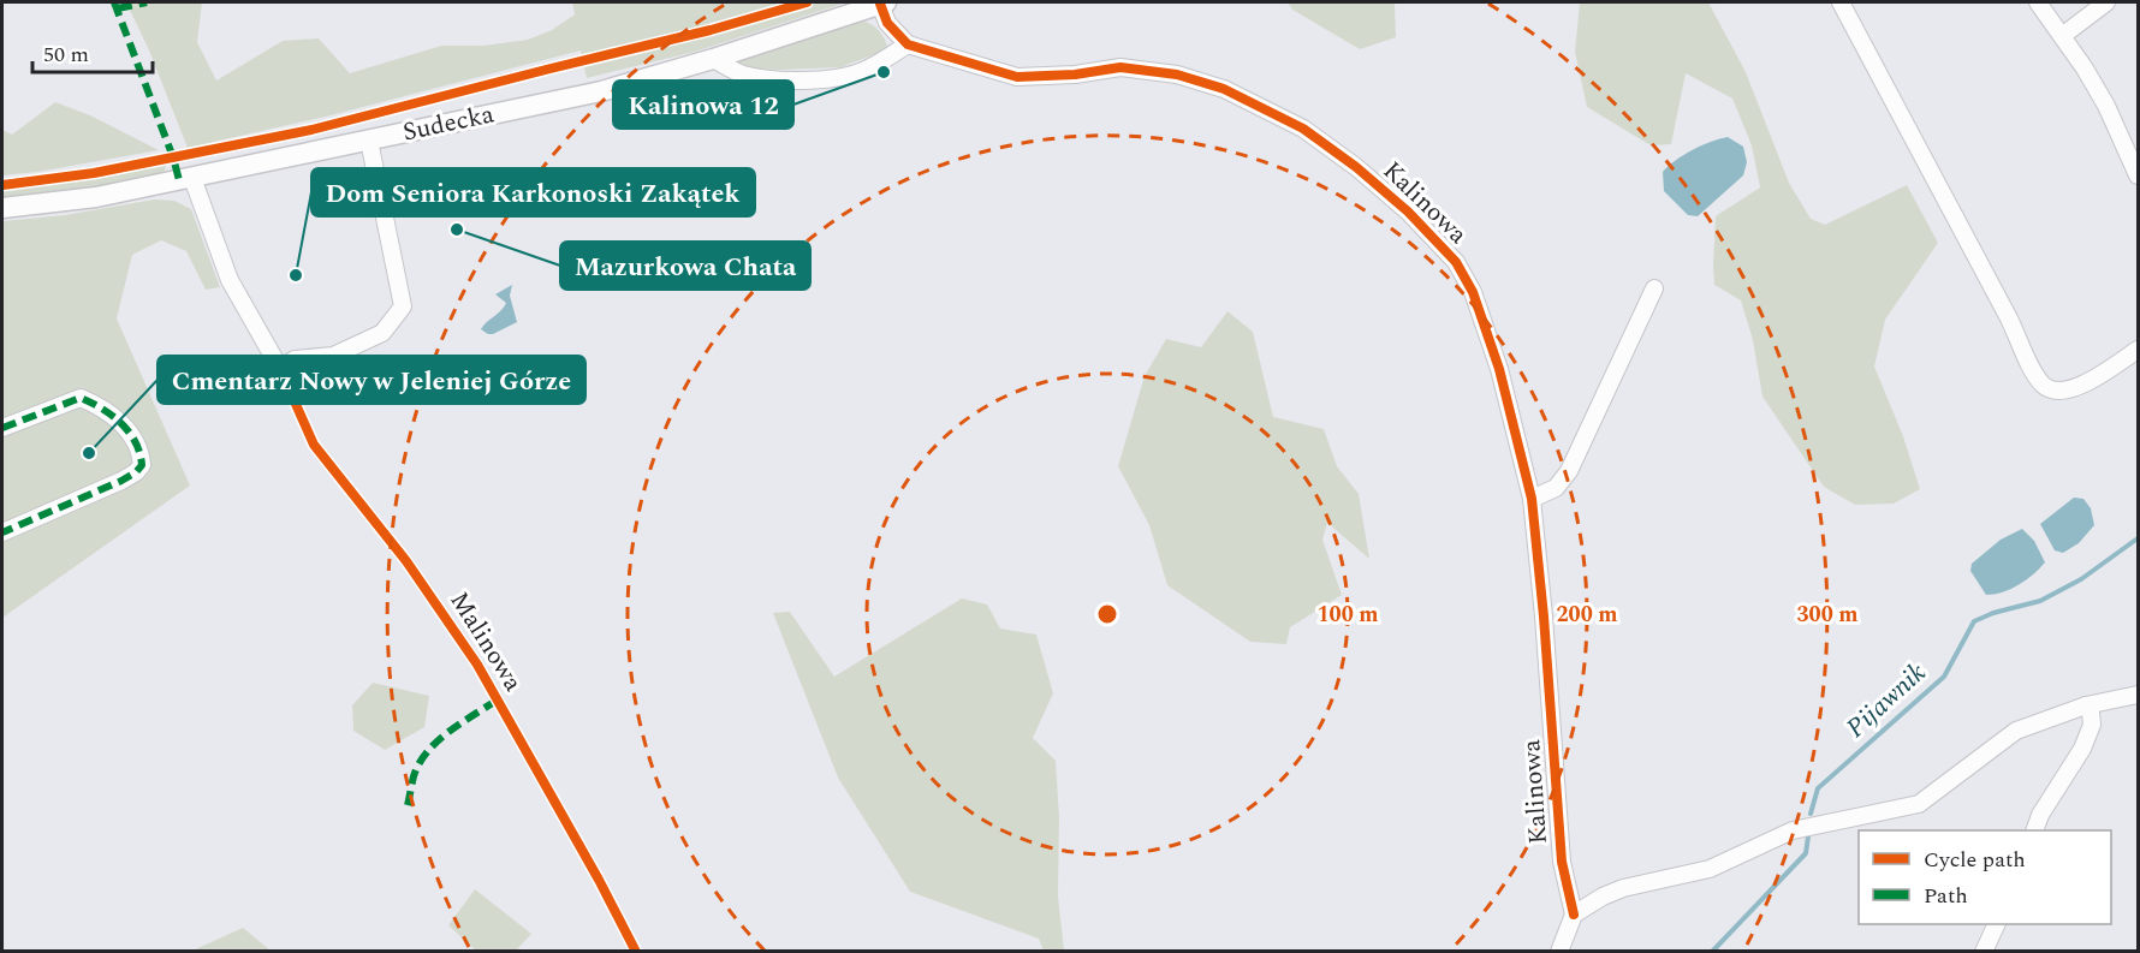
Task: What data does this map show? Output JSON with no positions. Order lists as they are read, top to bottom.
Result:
{
  "streets": {
    "main road": ["Sudecka"],
    "street": ["Kalinowa"],
    "cycle path": ["Malinowa"]
  },
  "water": ["Pijawnik"],
  "places": [
    "Kalinowa 12",
    "Mazurkowa Chata",
    "Dom Seniora Karkonoski Zakątek",
    "Cmentarz Nowy w Jeleniej Górze"
  ],
  "legend": ["Cycle path", "Path"],
  "scale_bar": "50 m",
  "rings": ["100 m", "200 m", "300 m"]
}
